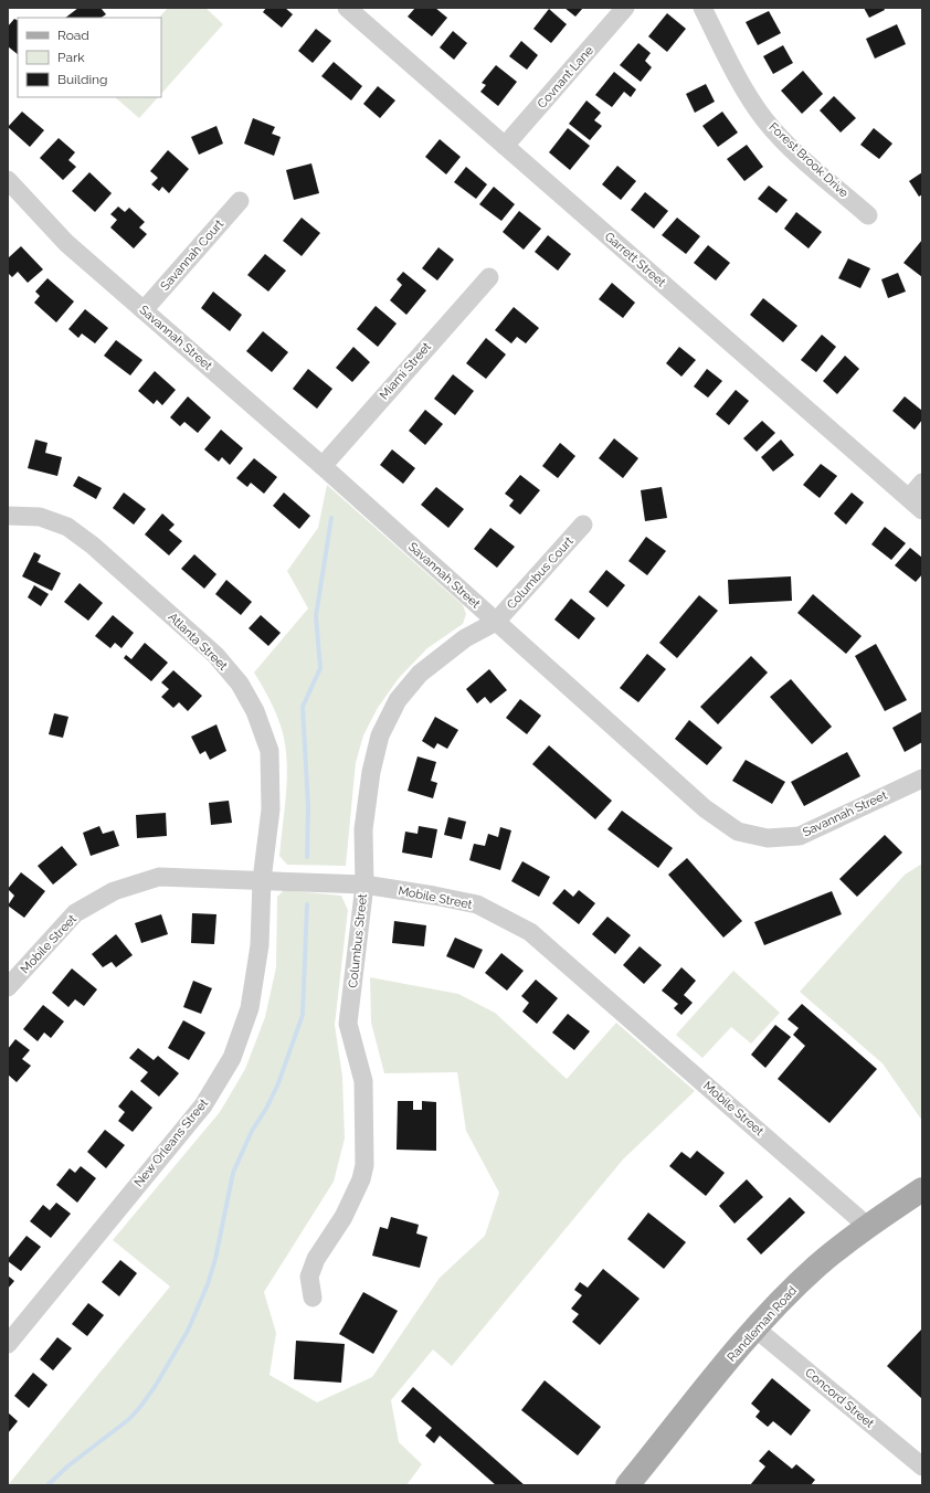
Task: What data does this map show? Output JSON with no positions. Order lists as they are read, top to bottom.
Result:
{
  "streets": {
    "main road": ["Randleman Road"],
    "street": [
      "Covnant Lane",
      "Forest Brook Drive",
      "Savannah Court",
      "Garrett Street",
      "Savannah Street",
      "Miami Street",
      "Columbus Court",
      "Atlanta Street",
      "Mobile Street",
      "Columbus Street",
      "New Orleans Street",
      "Concord Street"
    ]
  },
  "crossings": [
    ["Covnant Lane", "Garrett Street"],
    ["Savannah Court", "Savannah Street"],
    ["Savannah Street", "Miami Street"],
    ["Savannah Street", "Columbus Court"],
    ["Savannah Street", "Columbus Street"],
    ["Columbus Court", "Columbus Street"],
    ["Atlanta Street", "Mobile Street"],
    ["Atlanta Street", "New Orleans Street"],
    ["Mobile Street", "Columbus Street"],
    ["Mobile Street", "New Orleans Street"],
    ["Mobile Street", "Randleman Road"],
    ["Randleman Road", "Concord Street"]
  ],
  "legend": ["Road", "Park", "Building"]
}
